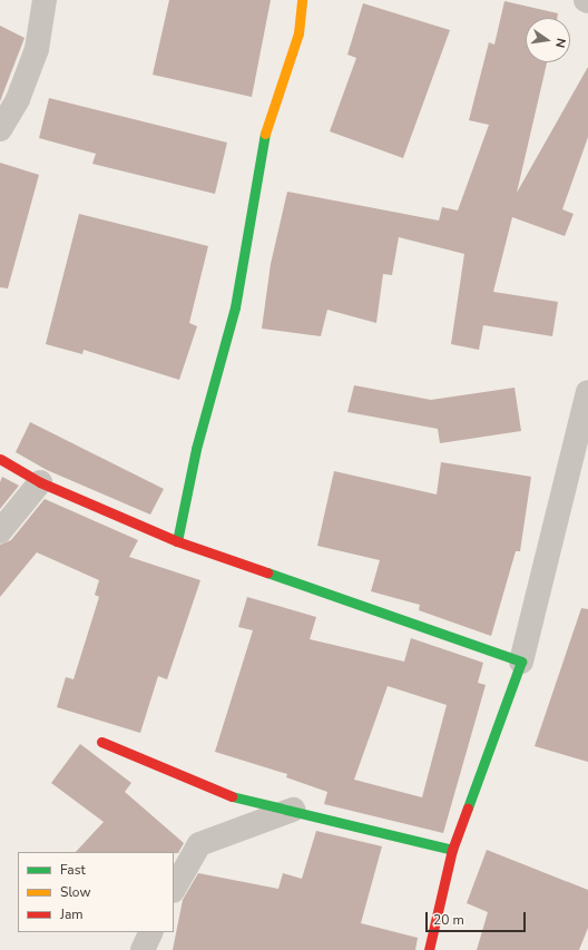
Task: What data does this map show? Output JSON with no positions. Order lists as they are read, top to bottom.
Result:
{
  "legend": ["Fast", "Slow", "Jam"],
  "scale_bar": "20 m",
  "north": "right"
}
